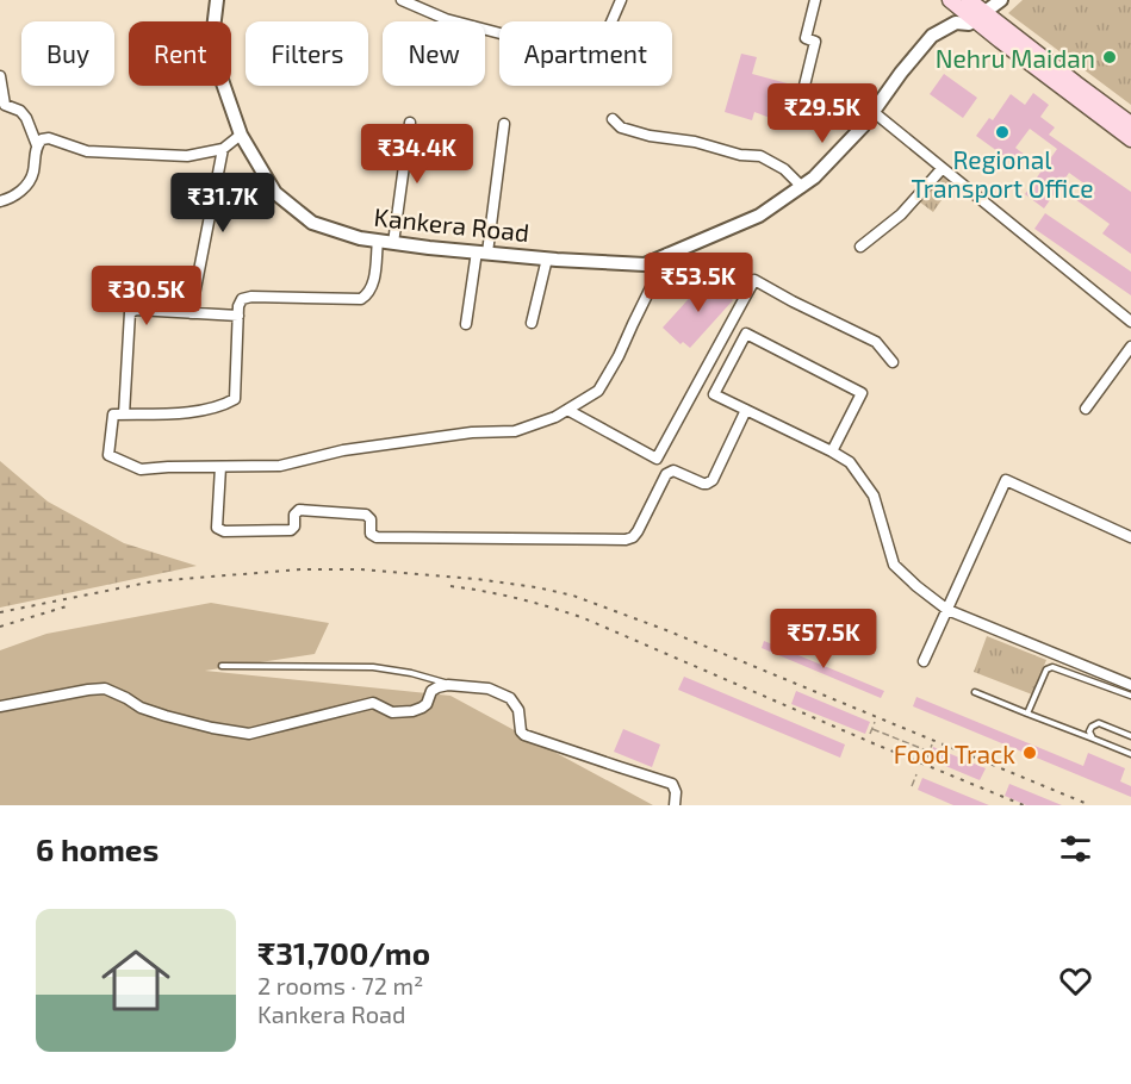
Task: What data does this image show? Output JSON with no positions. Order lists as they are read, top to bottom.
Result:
{
  "streets": {
    "street": ["Kankera Road"]
  },
  "places": ["Nehru Maidan", "Regional Transport Office", "Food Track"],
  "page": {
    "chip": [
      "Buy",
      "Rent",
      "Filters",
      "New",
      "Apartment"
    ],
    "price": [
      "₹29.5K",
      "₹34.4K",
      "₹31.7K",
      "₹53.5K",
      "₹30.5K",
      "₹57.5K"
    ],
    "heading": "6 homes",
    "list": [
      {
        "name": "₹31,700/mo",
        "note": "2 rooms · 72 m² · Kankera Road"
      }
    ]
  }
}
